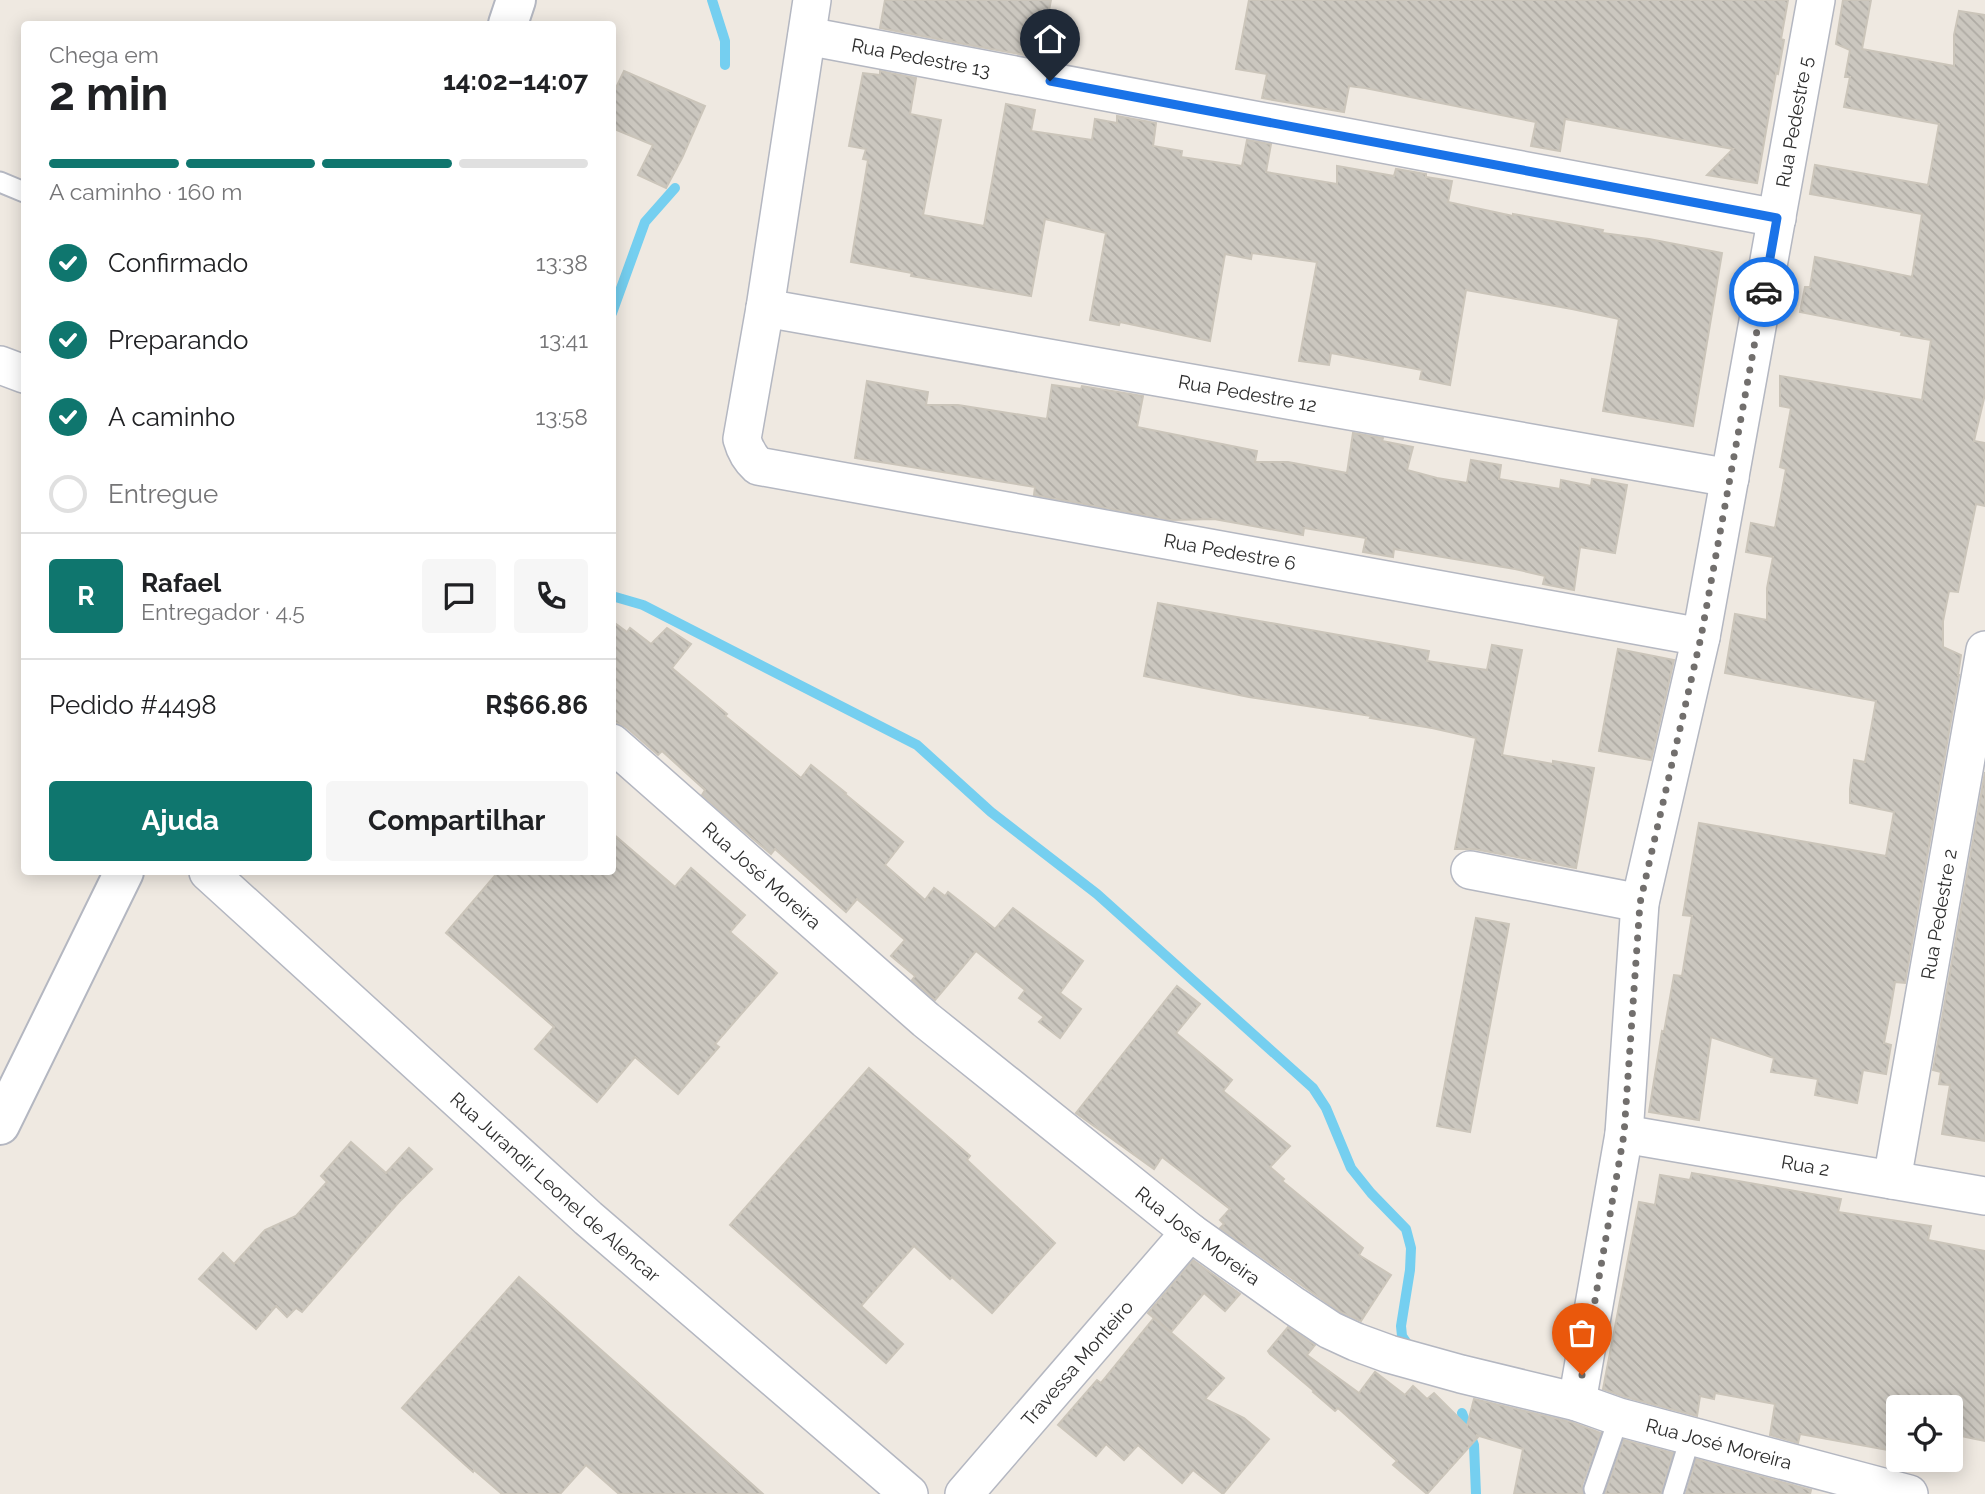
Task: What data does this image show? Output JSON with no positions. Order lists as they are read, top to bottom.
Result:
{
  "streets": {
    "street": [
      "Rua Pedestre 13",
      "Rua Pedestre 5",
      "Rua Pedestre 12",
      "Rua Pedestre 6",
      "Rua José Moreira",
      "Rua Pedestre 2",
      "Rua 2",
      "Rua Jurandir Leonel de Alencar",
      "Travessa Monteiro"
    ]
  },
  "crossings": [
    ["Rua Pedestre 13", "Rua Pedestre 5"],
    ["Rua Pedestre 5", "Rua Pedestre 12"],
    ["Rua Pedestre 5", "Rua Pedestre 6"],
    ["Rua Pedestre 5", "Rua José Moreira"],
    ["Rua Pedestre 5", "Rua 2"],
    ["Rua Pedestre 12", "Rua Pedestre 6"],
    ["Rua José Moreira", "Travessa Monteiro"],
    ["Rua Pedestre 2", "Rua 2"]
  ],
  "page": {
    "heading": ["2 min", "Chega em", "14:02–14:07"],
    "panel": [
      "Rafael",
      "Entregador · 4.5",
      "Pedido #4498",
      "R$66.86"
    ],
    "bar": "A caminho · 160 m",
    "list": [
      ["Confirmado", "13:38"],
      ["Preparando", "13:41"],
      ["A caminho", "13:58"],
      "Entregue"
    ],
    "round": "R",
    "buttons": ["Ajuda", "Compartilhar"]
  }
}
